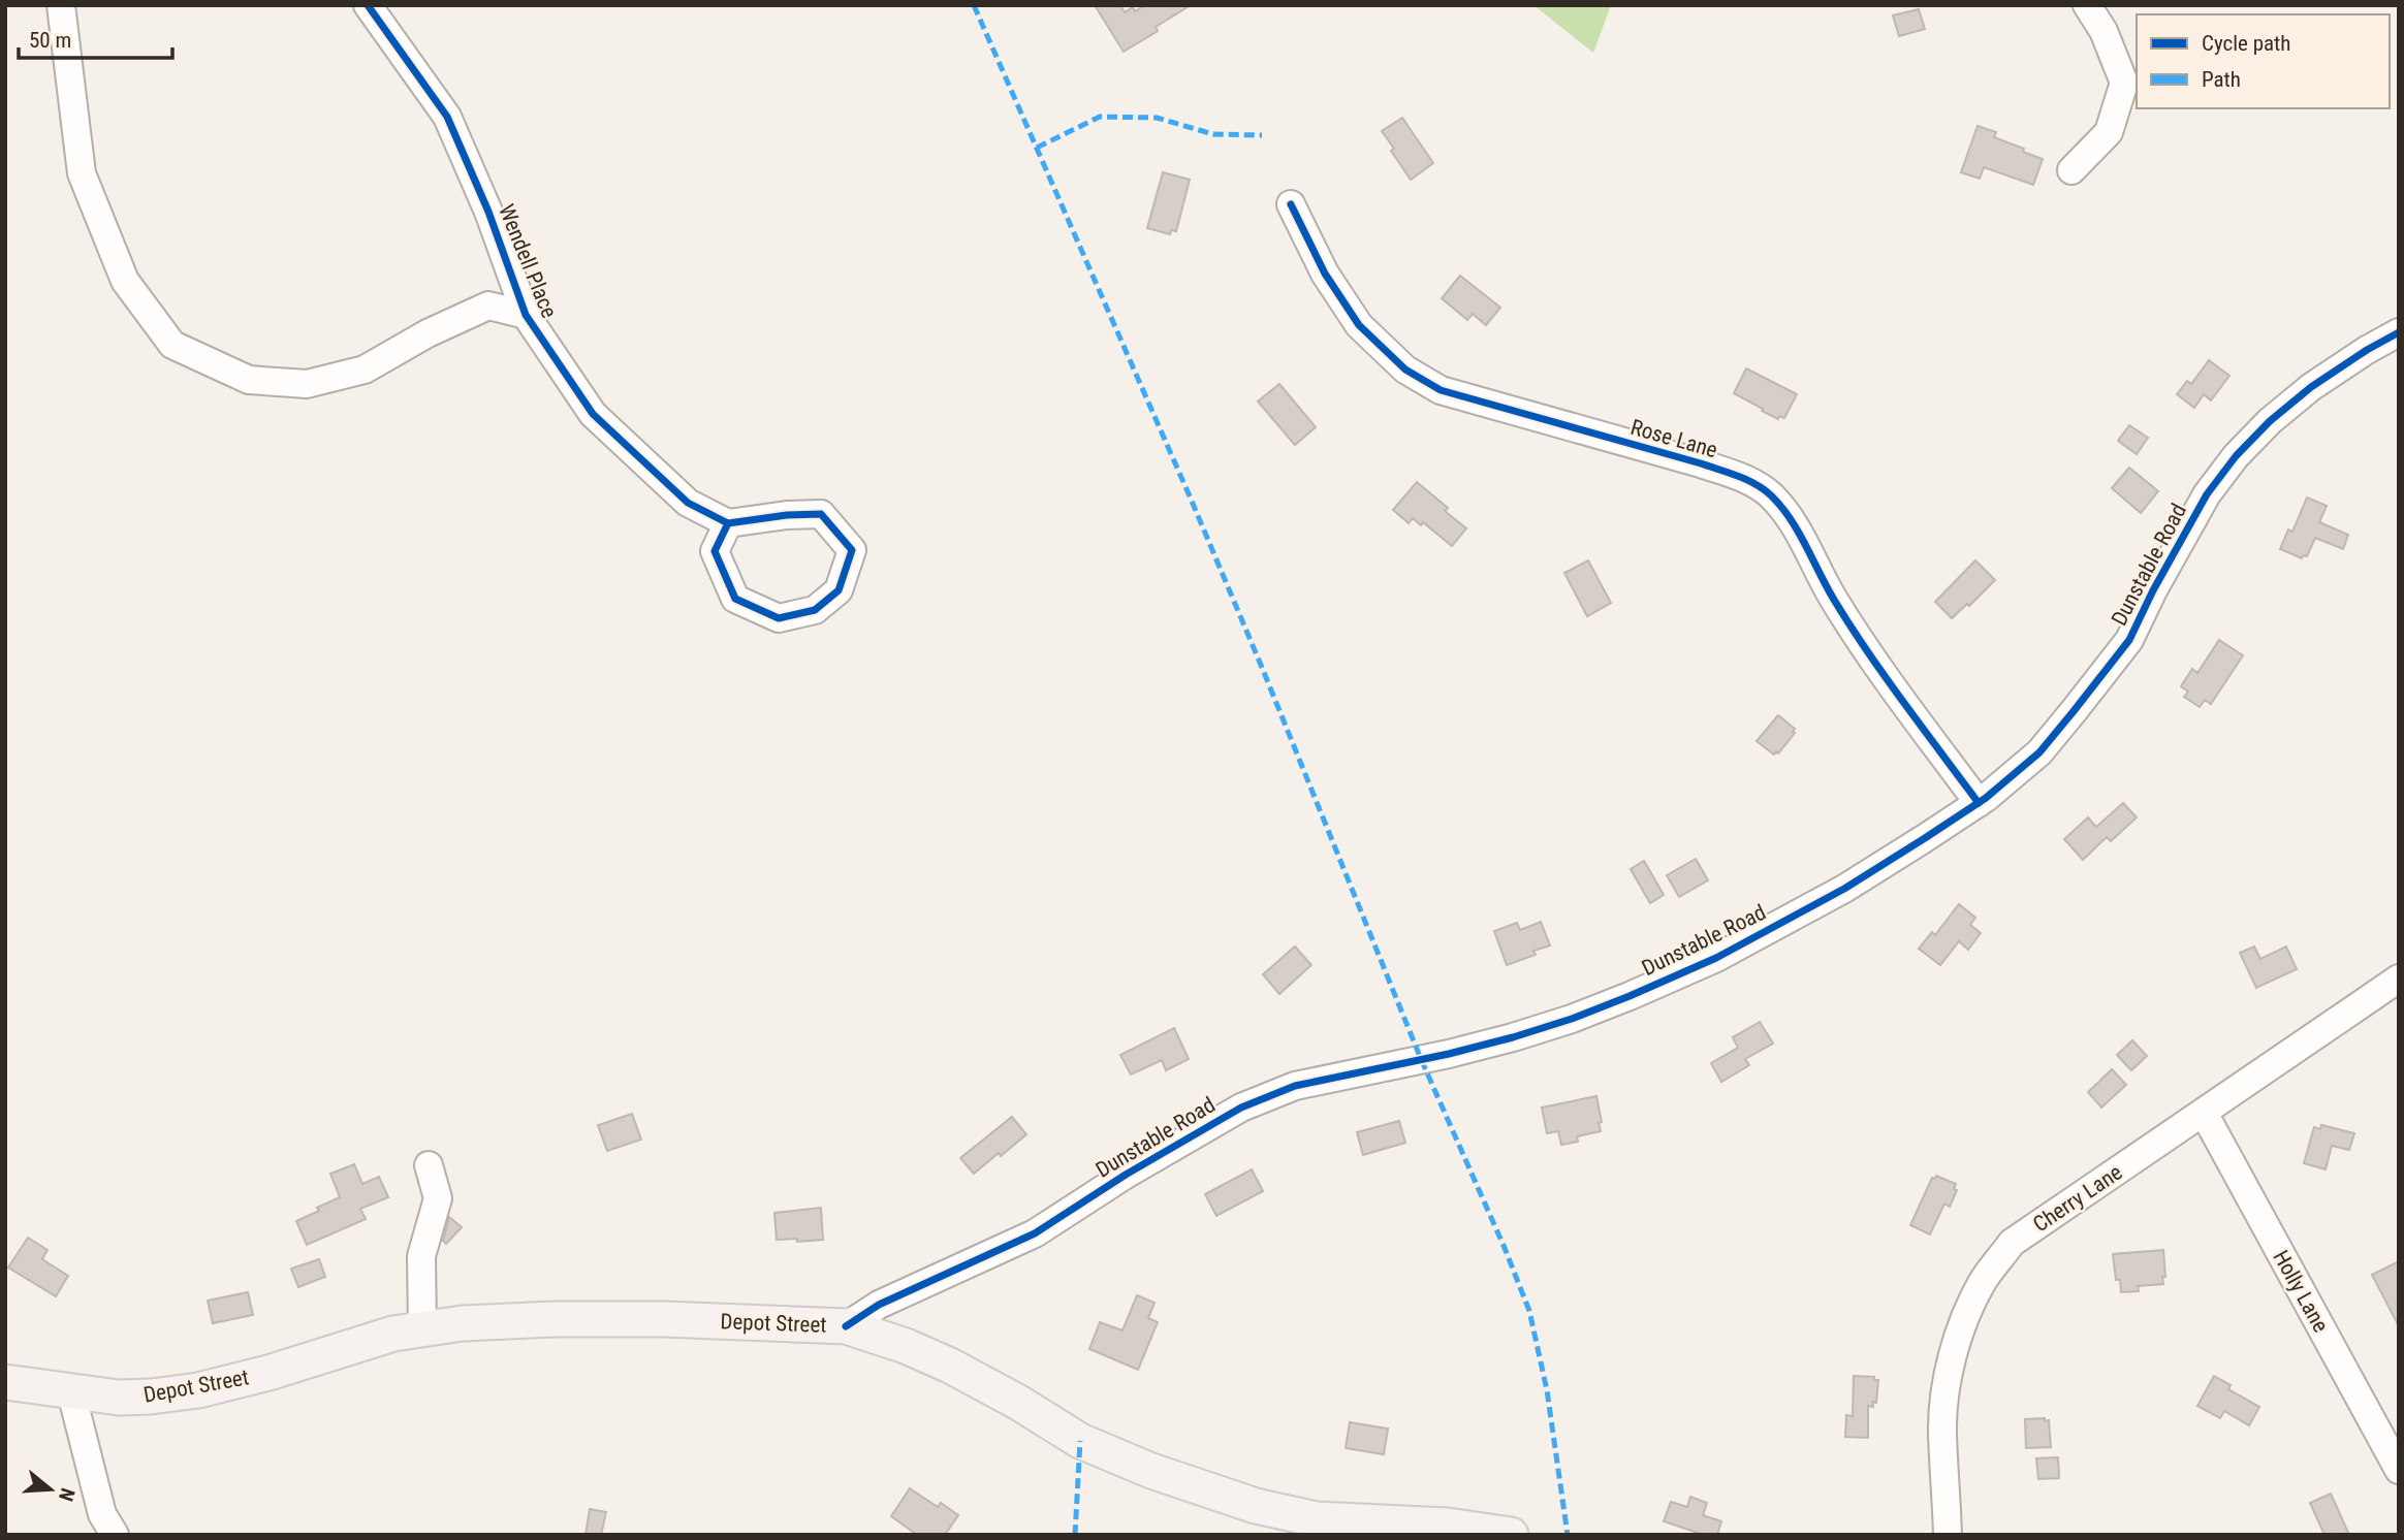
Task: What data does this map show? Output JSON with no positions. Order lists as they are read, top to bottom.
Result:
{
  "streets": {
    "main road": ["Depot Street"],
    "street": [
      "Wendell Place",
      "Rose Lane",
      "Dunstable Road",
      "Cherry Lane",
      "Holly Lane"
    ]
  },
  "crossings": [
    ["Rose Lane", "Dunstable Road"],
    ["Dunstable Road", "Depot Street"],
    ["Cherry Lane", "Holly Lane"]
  ],
  "legend": ["Cycle path", "Path"],
  "scale_bar": "50 m",
  "north": "right"
}
